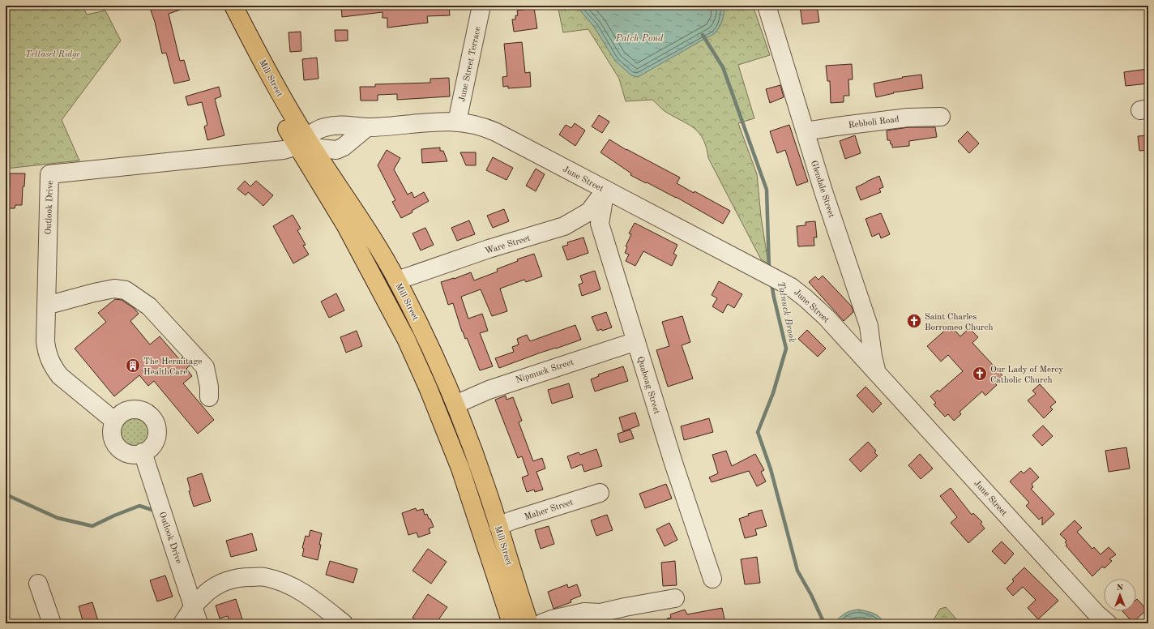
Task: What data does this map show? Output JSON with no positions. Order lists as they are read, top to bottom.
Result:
{
  "streets": {
    "main road": ["Mill Street"],
    "street": [
      "June Street Terrace",
      "Rebboli Road",
      "June Street",
      "Glendale Street",
      "Outlook Drive",
      "Ware Street",
      "Nipmuck Street",
      "Quaboag Street",
      "Maher Street"
    ]
  },
  "crossings": [
    ["June Street Terrace", "June Street"],
    ["Mill Street", "June Street"],
    ["Mill Street", "Outlook Drive"],
    ["Mill Street", "Ware Street"],
    ["Mill Street", "Nipmuck Street"],
    ["Mill Street", "Maher Street"],
    ["Rebboli Road", "Glendale Street"],
    ["June Street", "Glendale Street"],
    ["June Street", "Outlook Drive"],
    ["June Street", "Ware Street"],
    ["June Street", "Quaboag Street"],
    ["Ware Street", "Quaboag Street"],
    ["Nipmuck Street", "Quaboag Street"]
  ],
  "water": ["Patch Pond", "Tatnuck Brook"],
  "parks": ["Tettaset Ridge"],
  "places": {
    "church": ["Saint Charles Borromeo Church", "Our Lady of Mercy Catholic Church"],
    "building": ["The Hermitage HealthCare"]
  },
  "north": "top"
}
